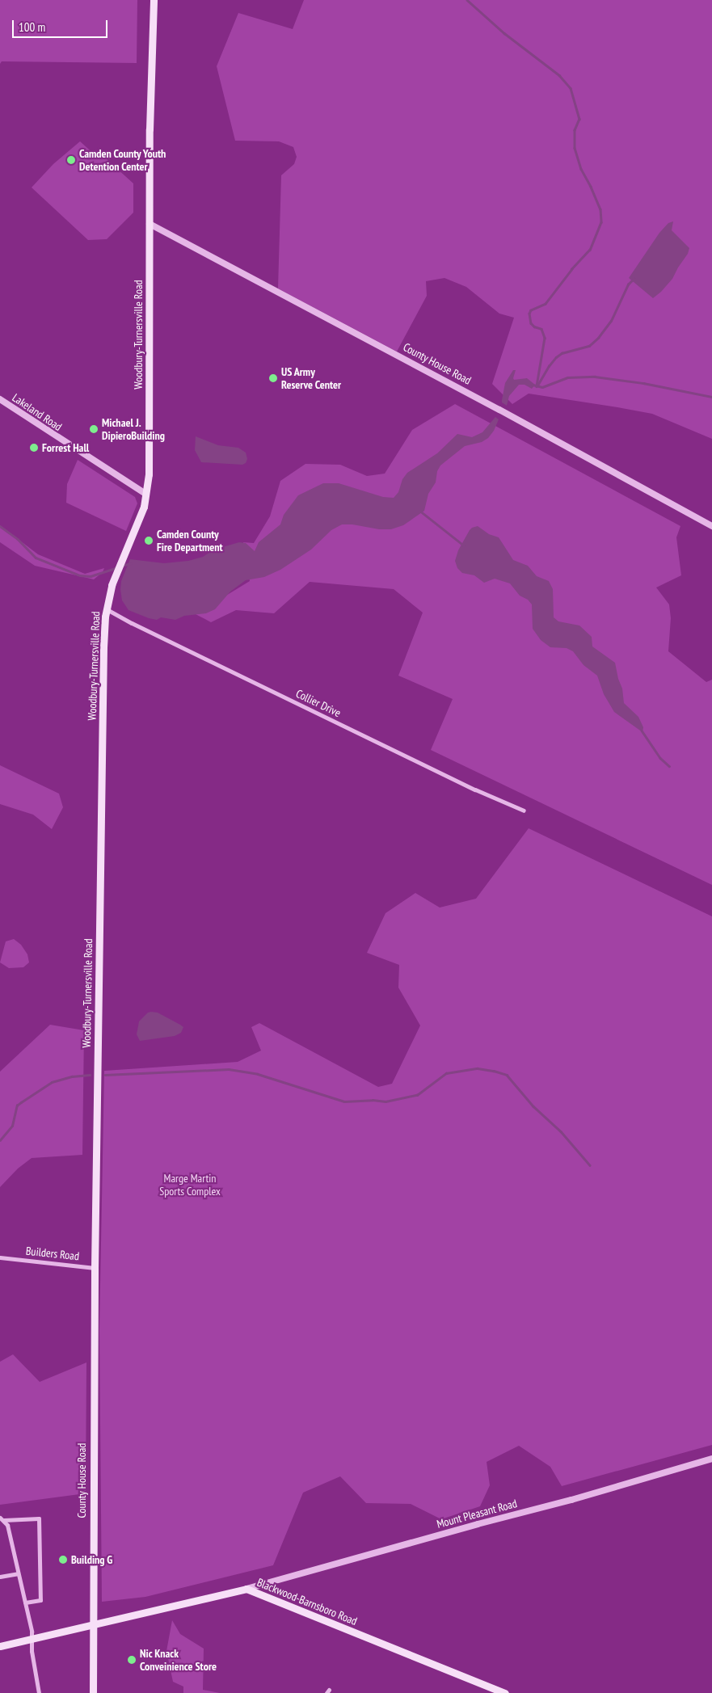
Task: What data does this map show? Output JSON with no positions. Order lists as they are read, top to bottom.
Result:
{
  "streets": {
    "main road": ["Woodbury-Turnersville Road", "County House Road", "Blackwood-Barnsboro Road"],
    "street": [
      "Lakeland Road",
      "Collier Drive",
      "Builders Road",
      "Mount Pleasant Road"
    ]
  },
  "crossings": [
    ["Woodbury-Turnersville Road", "County House Road"],
    ["Woodbury-Turnersville Road", "Lakeland Road"],
    ["Woodbury-Turnersville Road", "Collier Drive"],
    ["Woodbury-Turnersville Road", "Builders Road"],
    ["County House Road", "Builders Road"],
    ["County House Road", "Blackwood-Barnsboro Road"],
    ["Mount Pleasant Road", "Blackwood-Barnsboro Road"]
  ],
  "parks": ["Marge Martin Sports Complex"],
  "places": [
    "Camden County Youth Detention Center",
    "US Army Reserve Center",
    "Michael J. DipieroBuilding",
    "Forrest Hall",
    "Camden County Fire Department",
    "Building G",
    "Nic Knack Conveinience Store"
  ],
  "scale_bar": "100 m"
}
